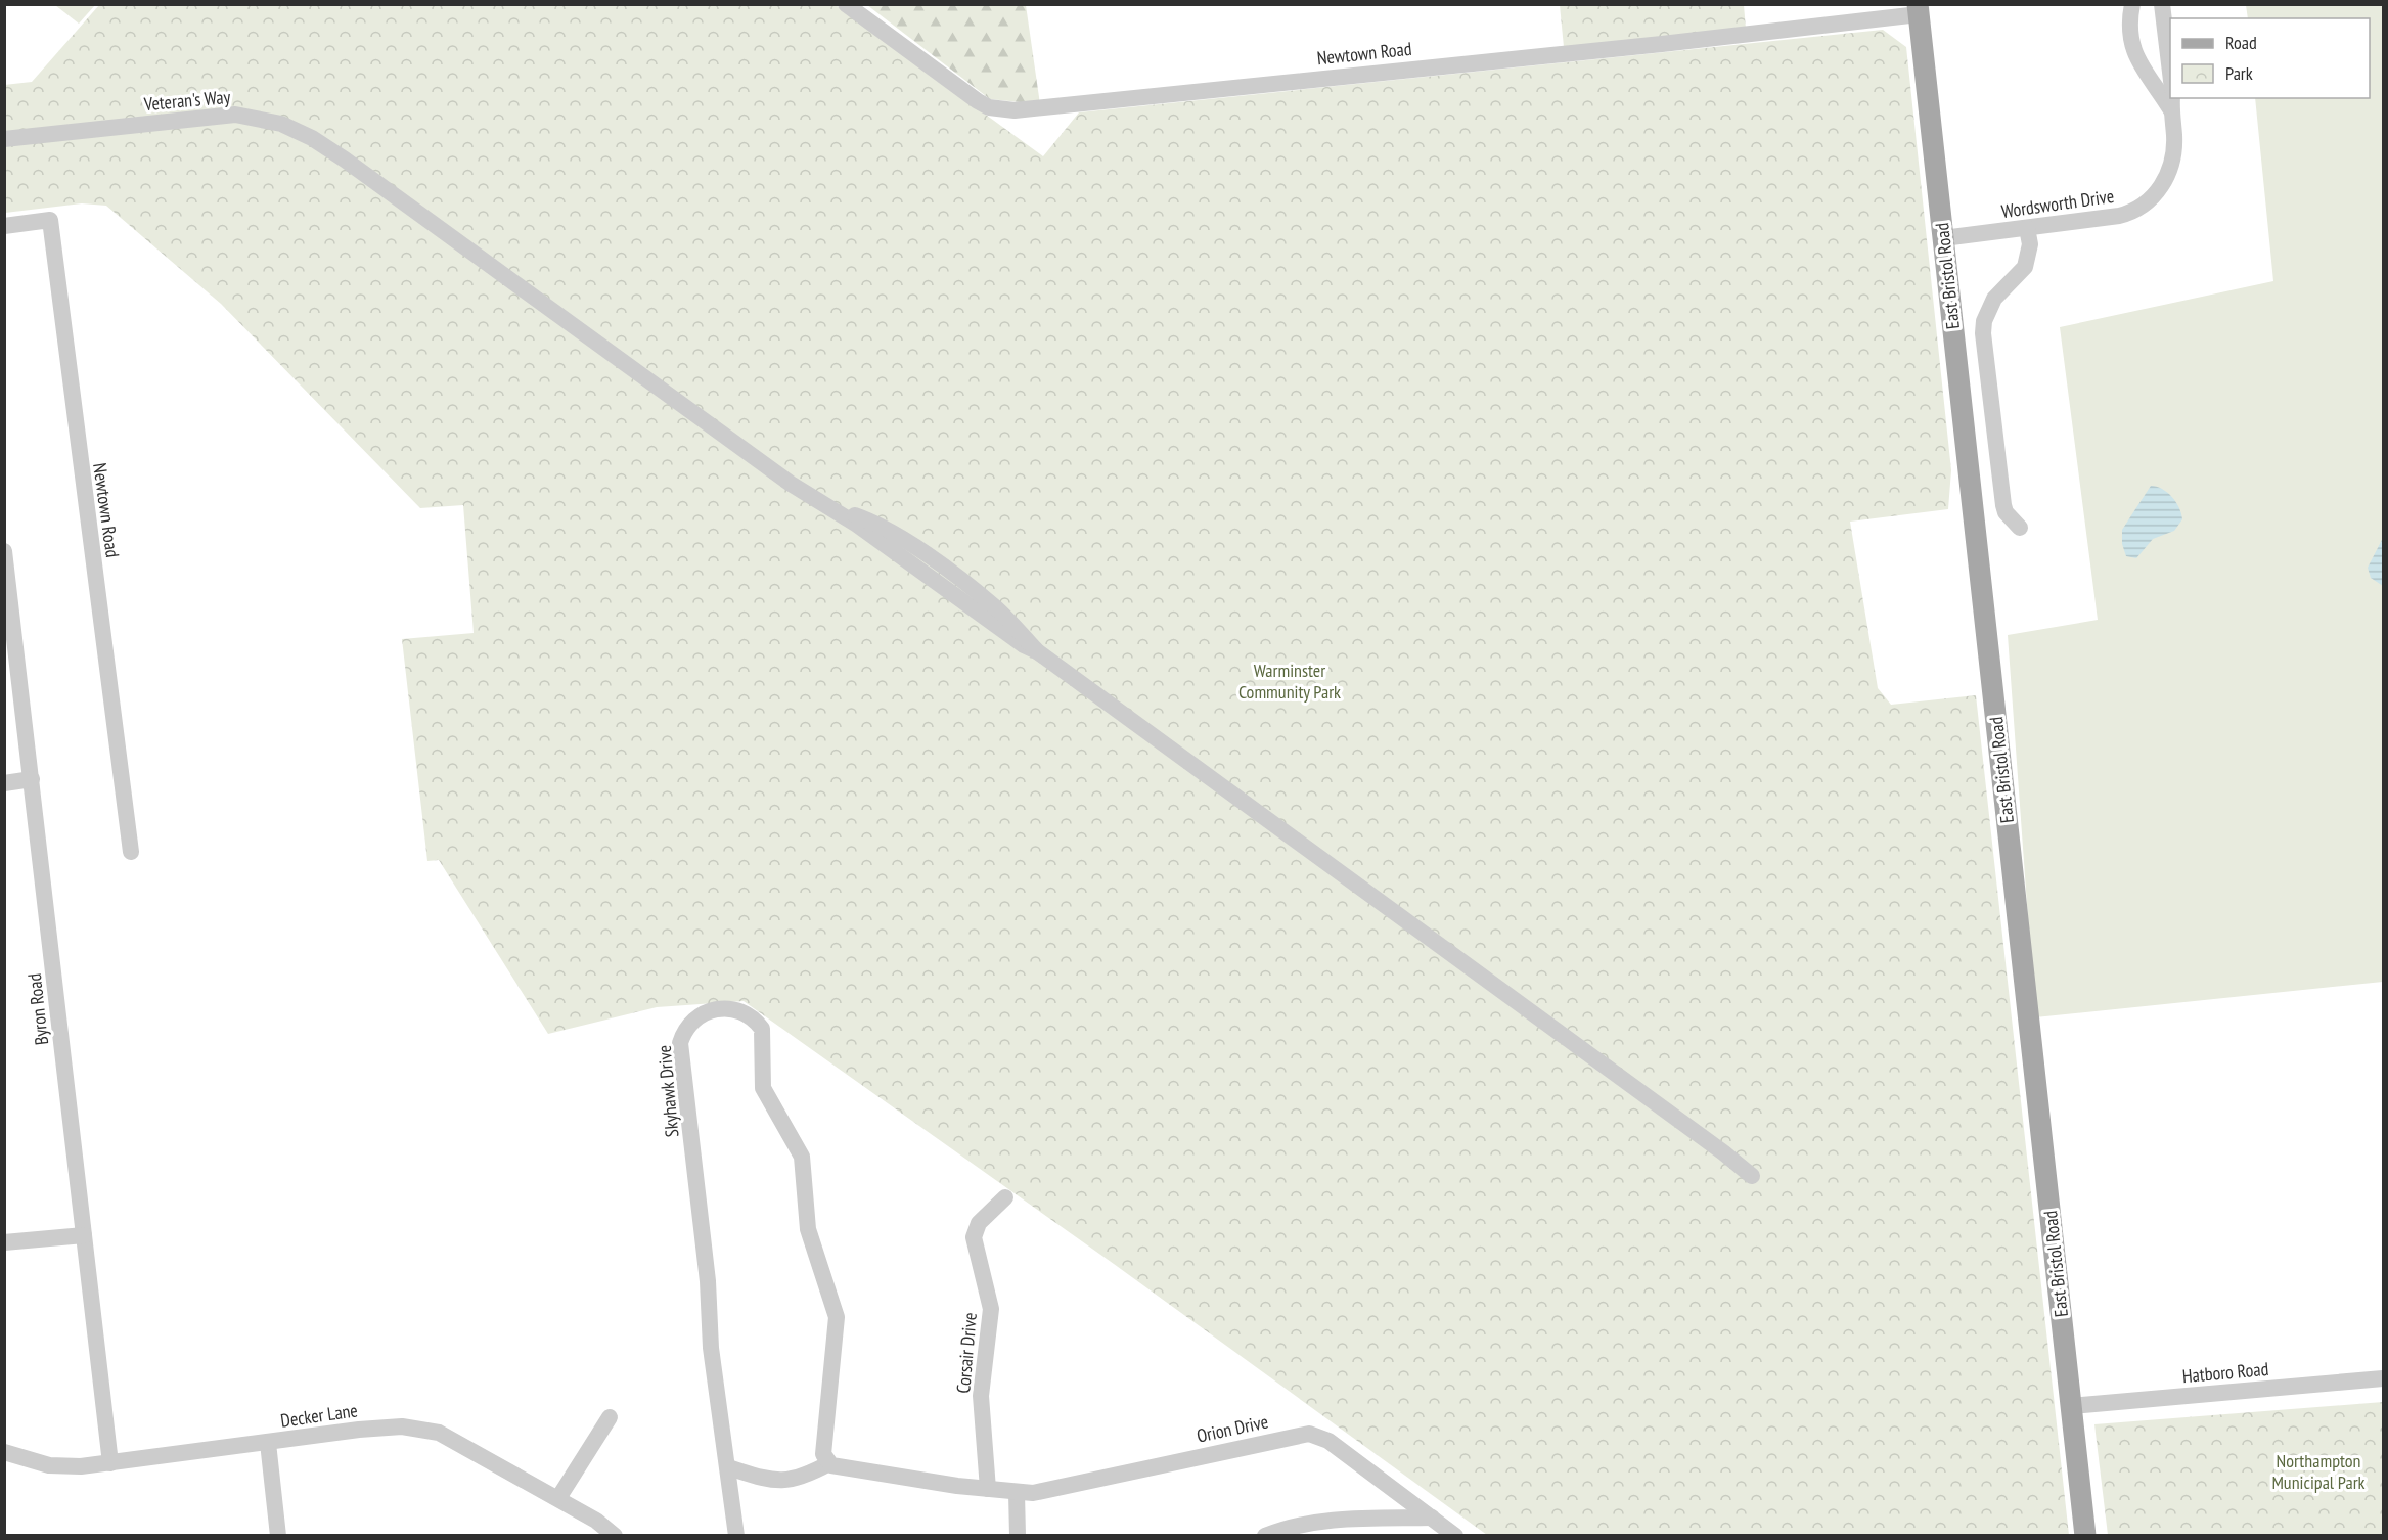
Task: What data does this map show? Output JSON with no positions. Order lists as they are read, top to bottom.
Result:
{
  "streets": {
    "main road": ["East Bristol Road"],
    "street": [
      "Newtown Road",
      "Veteran's Way",
      "Wordsworth Drive",
      "Byron Road",
      "Skyhawk Drive",
      "Corsair Drive",
      "Hatboro Road",
      "Decker Lane",
      "Orion Drive"
    ]
  },
  "crossings": [
    ["Newtown Road", "East Bristol Road"],
    ["Wordsworth Drive", "East Bristol Road"],
    ["East Bristol Road", "Hatboro Road"],
    ["Byron Road", "Decker Lane"],
    ["Corsair Drive", "Orion Drive"]
  ],
  "parks": ["Warminster Community Park", "Northampton Municipal Park"],
  "legend": ["Road", "Park"]
}
